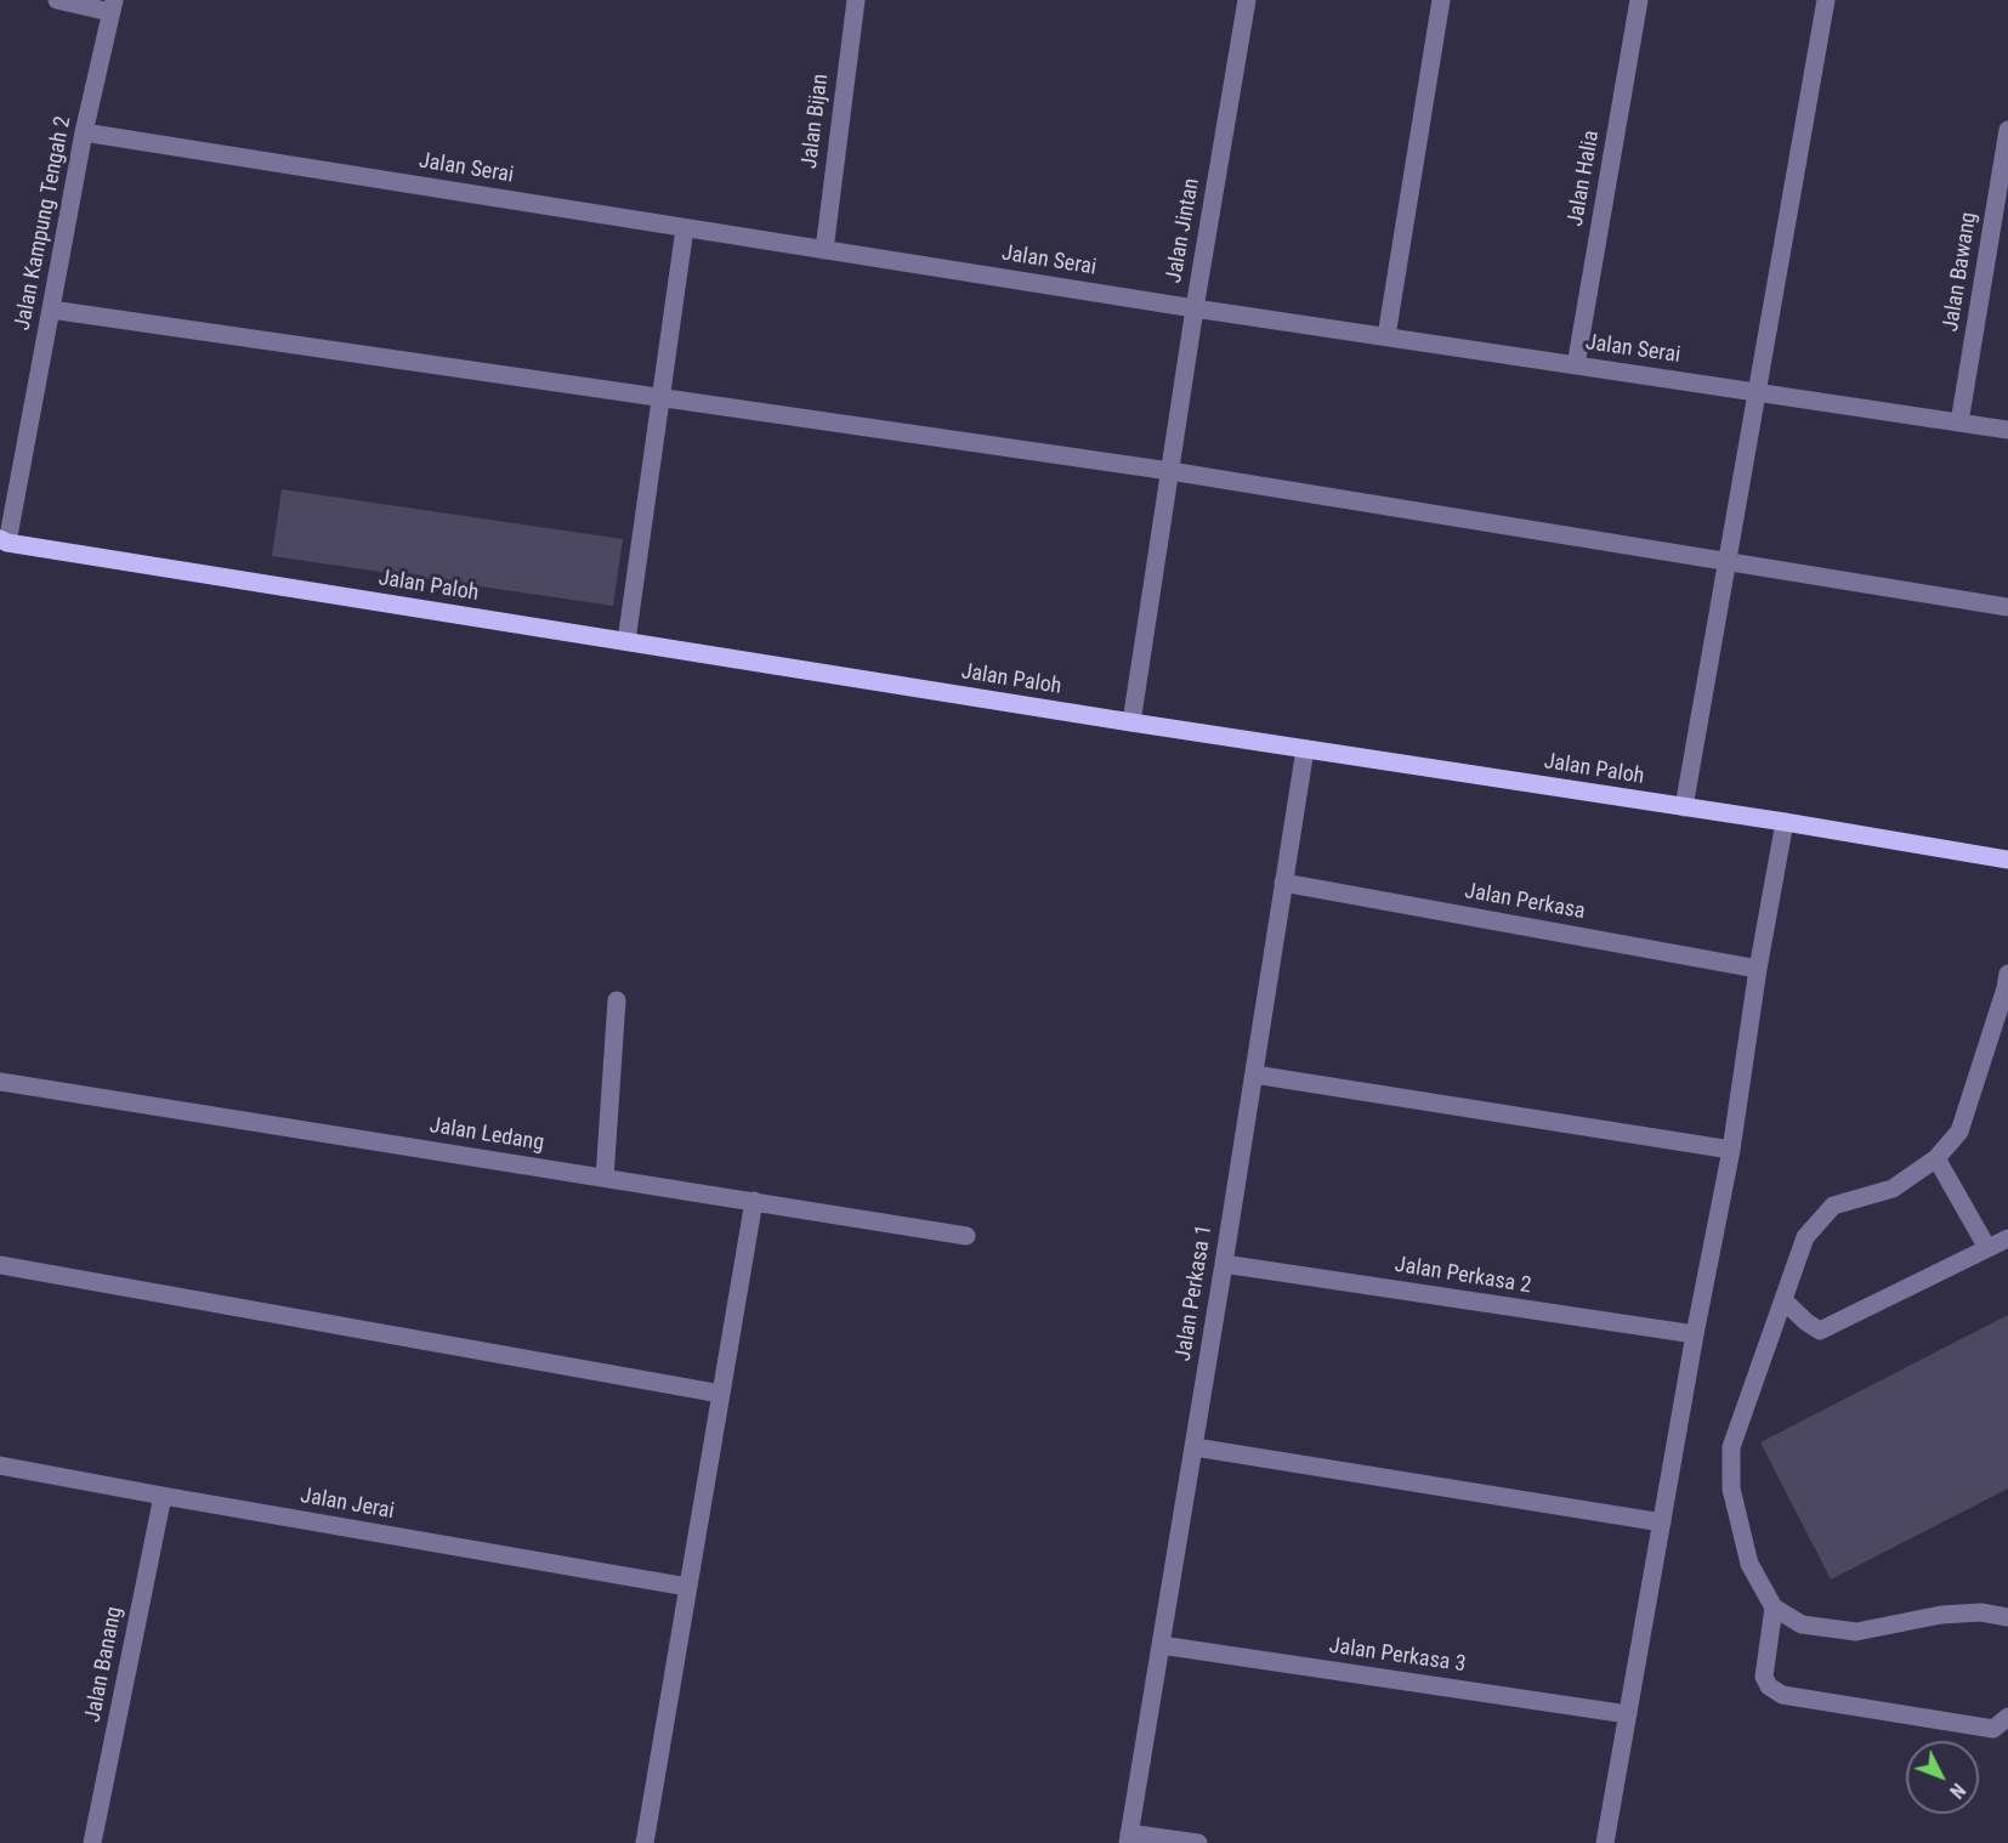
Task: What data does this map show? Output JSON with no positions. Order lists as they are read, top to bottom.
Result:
{
  "streets": {
    "main road": ["Jalan Paloh"],
    "street": [
      "Jalan Bijan",
      "Jalan Serai",
      "Jalan Halia",
      "Jalan Kampung Tengah 2",
      "Jalan Jintan",
      "Jalan Bawang",
      "Jalan Perkasa",
      "Jalan Ledang",
      "Jalan Perkasa 2",
      "Jalan Perkasa 1",
      "Jalan Jerai",
      "Jalan Perkasa 3",
      "Jalan Banang"
    ]
  },
  "crossings": [
    ["Jalan Bijan", "Jalan Serai"],
    ["Jalan Serai", "Jalan Halia"],
    ["Jalan Serai", "Jalan Kampung Tengah 2"],
    ["Jalan Serai", "Jalan Jintan"],
    ["Jalan Serai", "Jalan Bawang"],
    ["Jalan Kampung Tengah 2", "Jalan Paloh"],
    ["Jalan Jintan", "Jalan Paloh"],
    ["Jalan Paloh", "Jalan Perkasa 1"],
    ["Jalan Perkasa", "Jalan Perkasa 1"],
    ["Jalan Perkasa 2", "Jalan Perkasa 1"],
    ["Jalan Perkasa 1", "Jalan Perkasa 3"],
    ["Jalan Jerai", "Jalan Banang"]
  ],
  "north": "bottom right"
}
